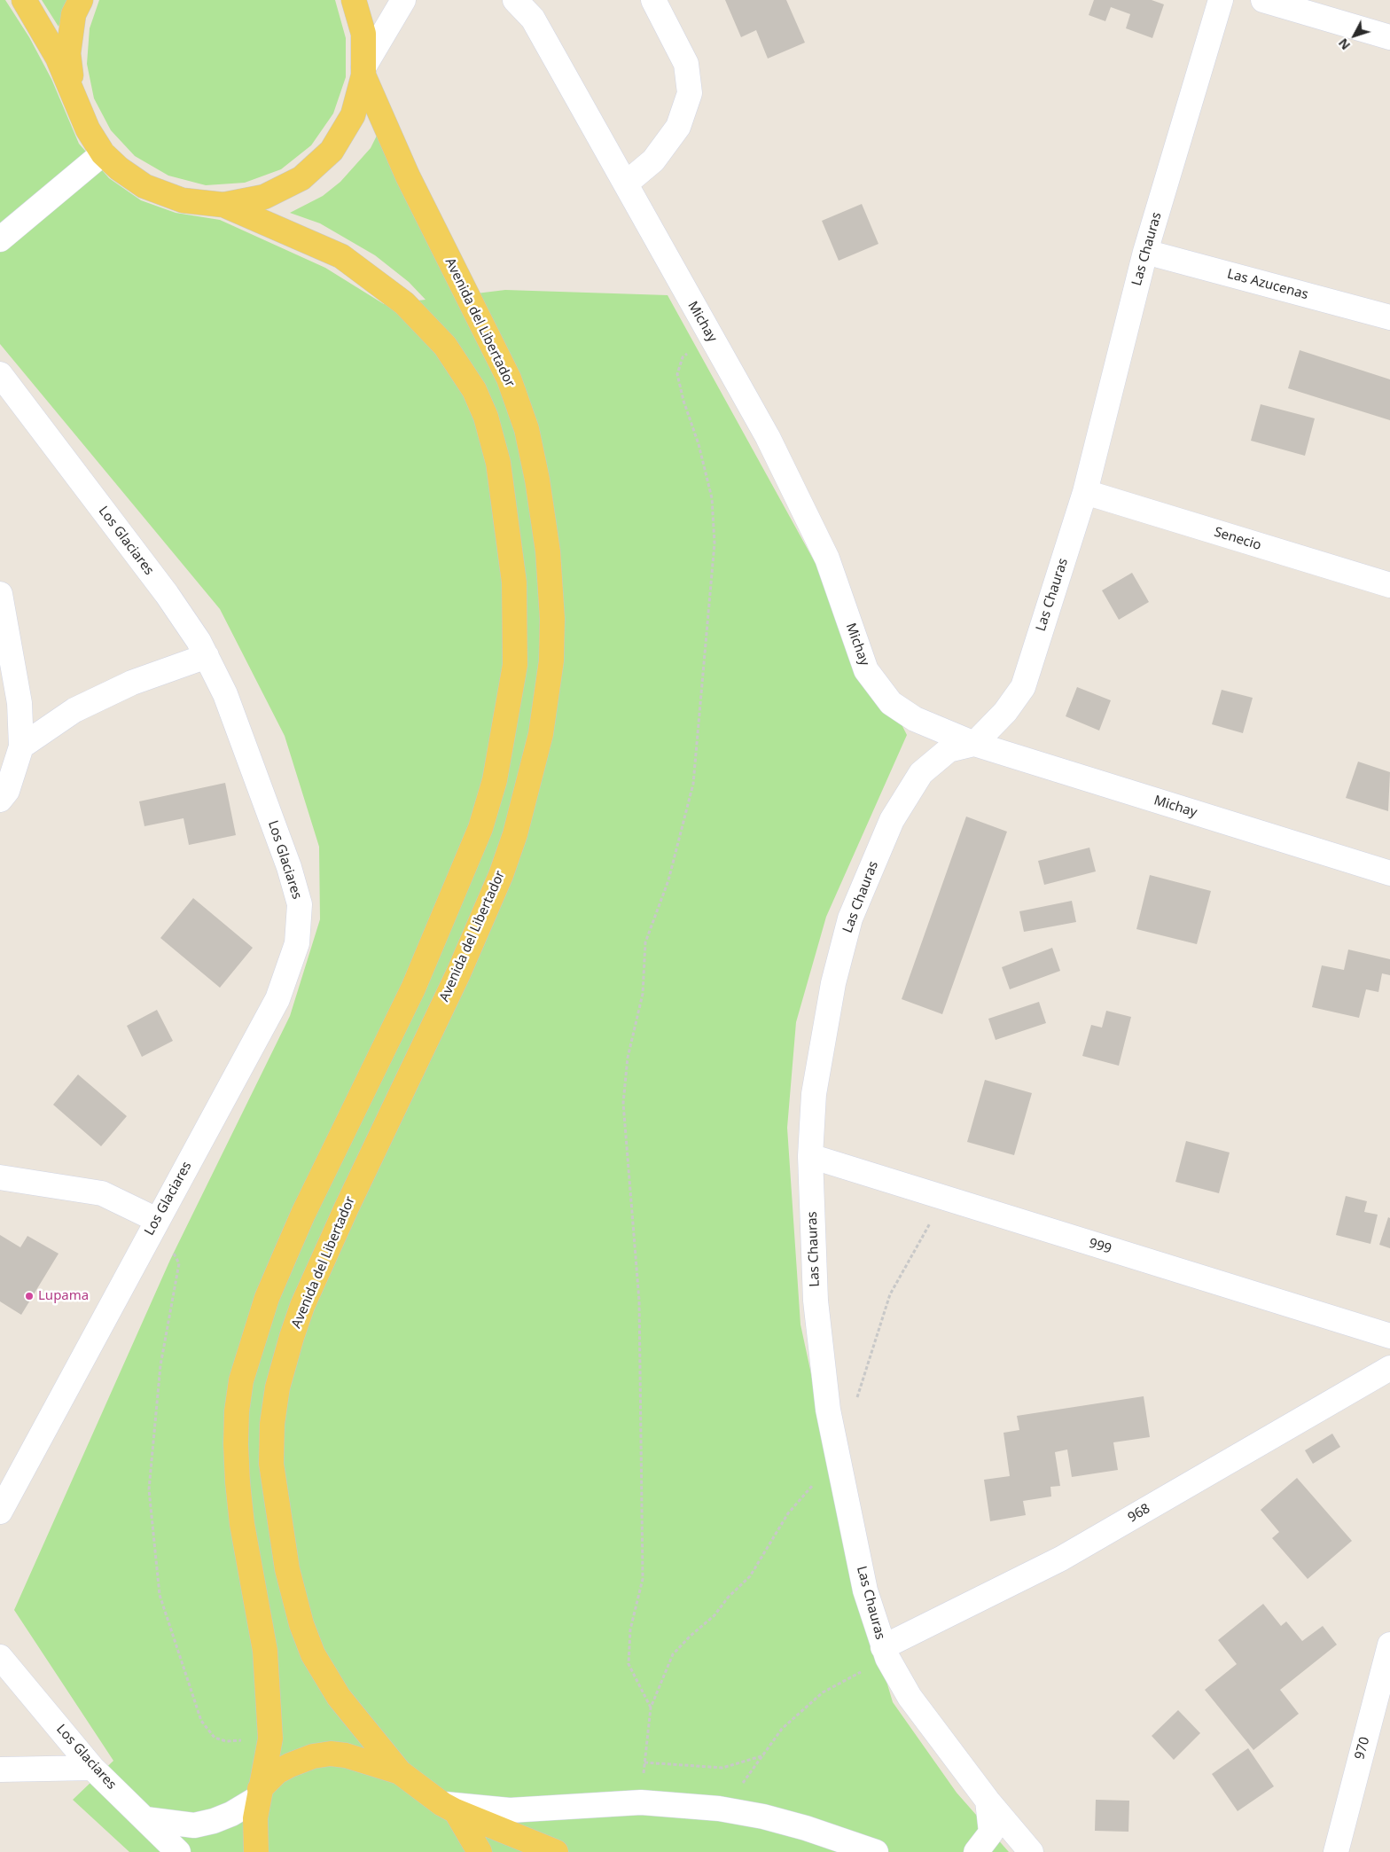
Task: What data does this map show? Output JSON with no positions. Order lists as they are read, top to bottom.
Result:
{
  "streets": {
    "main road": ["Avenida del Libertador"],
    "street": [
      "Las Chauras",
      "Las Azucenas",
      "Michay",
      "Senecio",
      "Los Glaciares",
      "999",
      "968",
      "970"
    ]
  },
  "crossings": [
    ["Las Chauras", "Las Azucenas"],
    ["Las Chauras", "Michay"],
    ["Las Chauras", "Senecio"],
    ["Las Chauras", "999"],
    ["Las Chauras", "968"]
  ],
  "places": ["Lupama"],
  "north": "bottom left"
}
